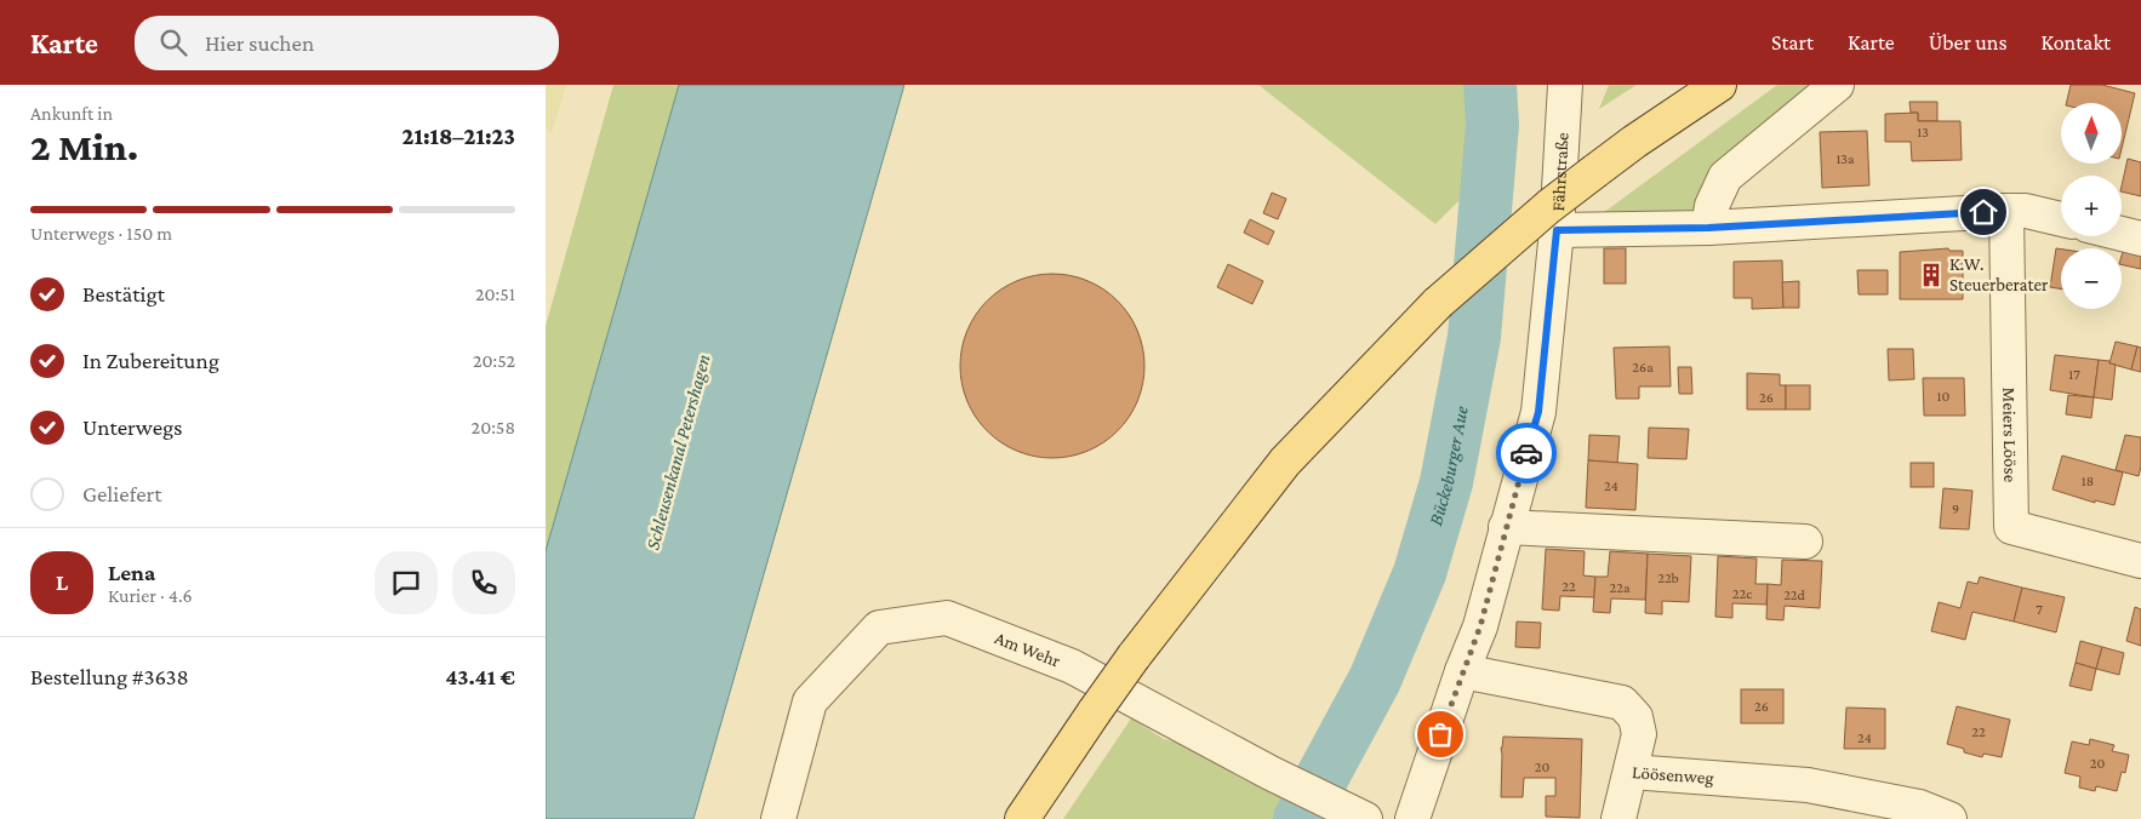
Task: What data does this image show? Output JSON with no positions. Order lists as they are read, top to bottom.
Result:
{
  "streets": {
    "street": [
      "Fährstraße",
      "Meiers Lööse",
      "Am Wehr",
      "Löösenweg"
    ]
  },
  "crossings": [
    ["Fährstraße", "Löösenweg"]
  ],
  "water": ["Schleusenkanal Petershagen", "Bückeburger Aue"],
  "places": {
    "building": ["K.W. Steuerberater"]
  },
  "house_numbers": [
    "13",
    "13a",
    "26a",
    "17",
    "10",
    "26",
    "18",
    "24",
    "9",
    "22b",
    "22",
    "22a",
    "22c",
    "22d",
    "7",
    "26",
    "22",
    "24",
    "20",
    "20"
  ],
  "north": "top",
  "page": {
    "header": "Karte",
    "search": "Hier suchen",
    "nav": [
      "Start",
      "Karte",
      "Über uns",
      "Kontakt"
    ],
    "heading": ["2 Min.", "Ankunft in", "21:18–21:23"],
    "panel": [
      "Lena",
      "Kurier · 4.6",
      "Bestellung #3638",
      "43.41 €"
    ],
    "map_buttons": ["+", "−"],
    "bar": "Unterwegs · 150 m",
    "list": [
      ["Bestätigt", "20:51"],
      ["In Zubereitung", "20:52"],
      ["Unterwegs", "20:58"],
      "Geliefert"
    ],
    "round": "L"
  }
}
